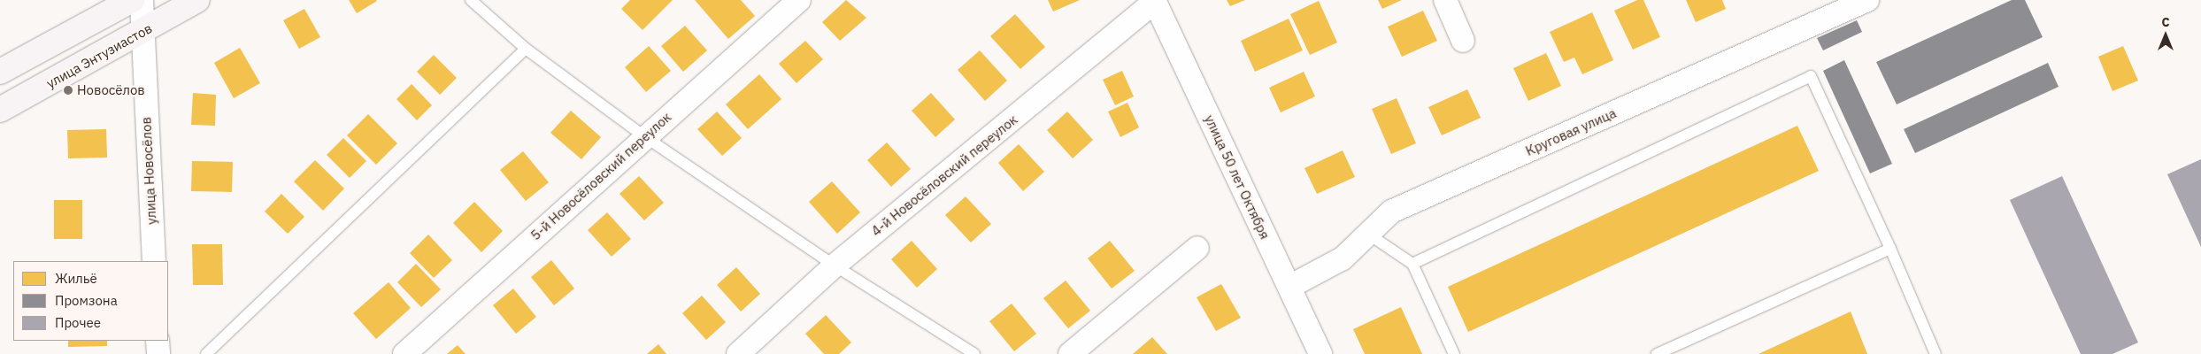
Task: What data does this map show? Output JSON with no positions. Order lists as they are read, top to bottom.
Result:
{
  "streets": {
    "main road": ["улица Энтузиастов"],
    "street": [
      "Круговая улица",
      "улица Новосёлов",
      "4-й Новосёловский переулок",
      "5-й Новосёловский переулок",
      "улица 50 лет Октября"
    ]
  },
  "crossings": [
    ["улица Энтузиастов", "улица Новосёлов"],
    ["Круговая улица", "улица 50 лет Октября"],
    ["4-й Новосёловский переулок", "улица 50 лет Октября"]
  ],
  "places": ["Новосёлов"],
  "legend": ["Жильё", "Промзона", "Прочее"],
  "north": "top"
}
